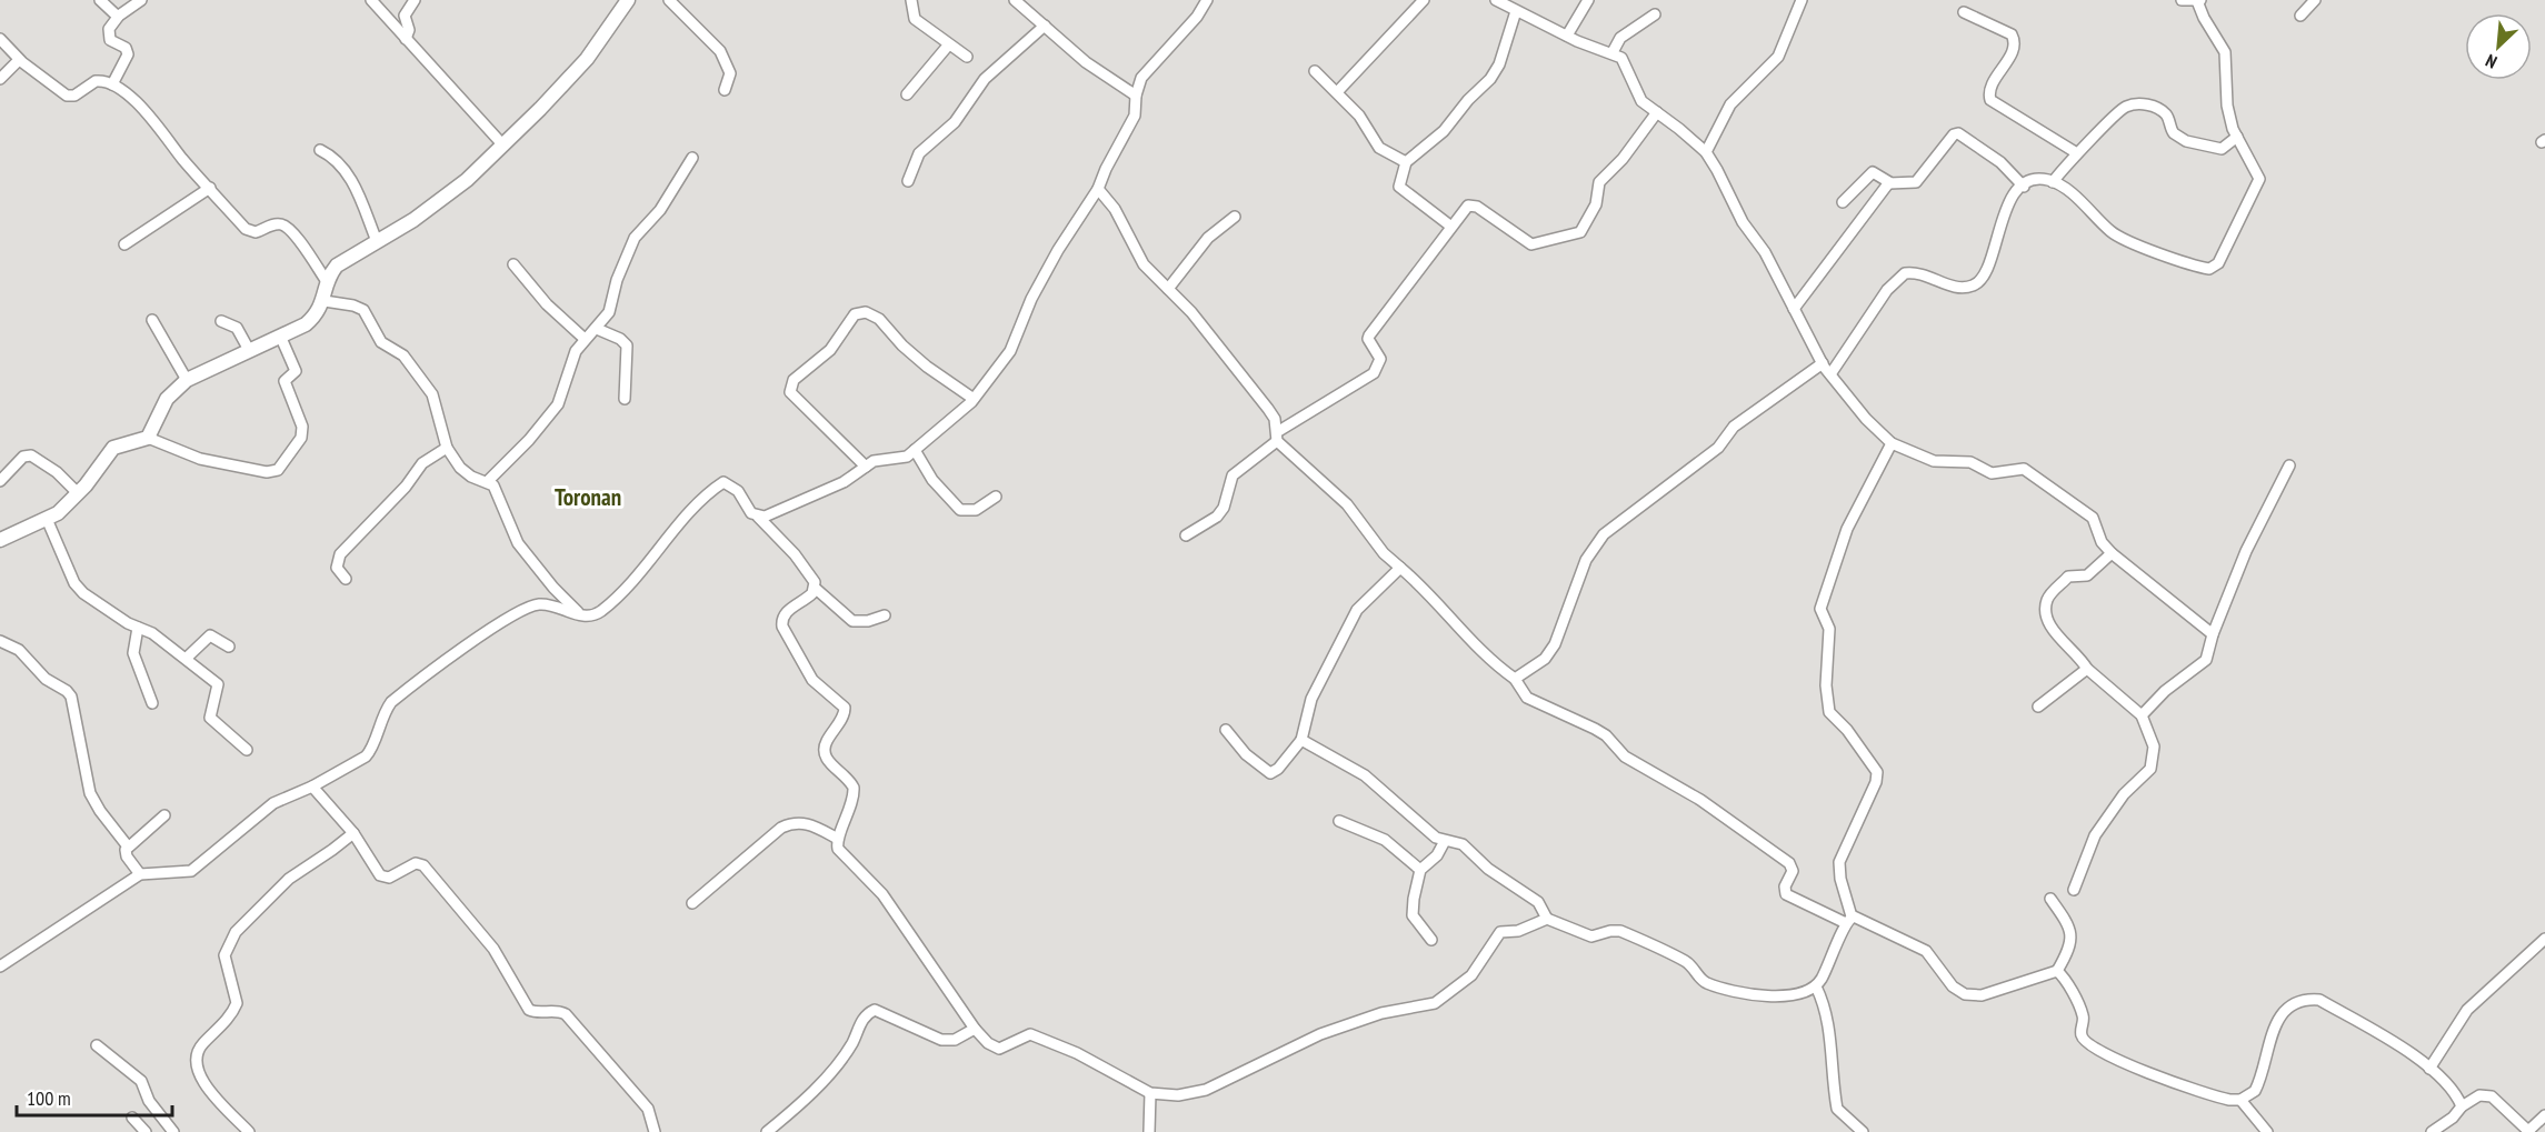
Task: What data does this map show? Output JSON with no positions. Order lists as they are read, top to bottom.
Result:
{
  "districts": ["Toronan"],
  "scale_bar": "100 m",
  "north": "bottom left"
}
